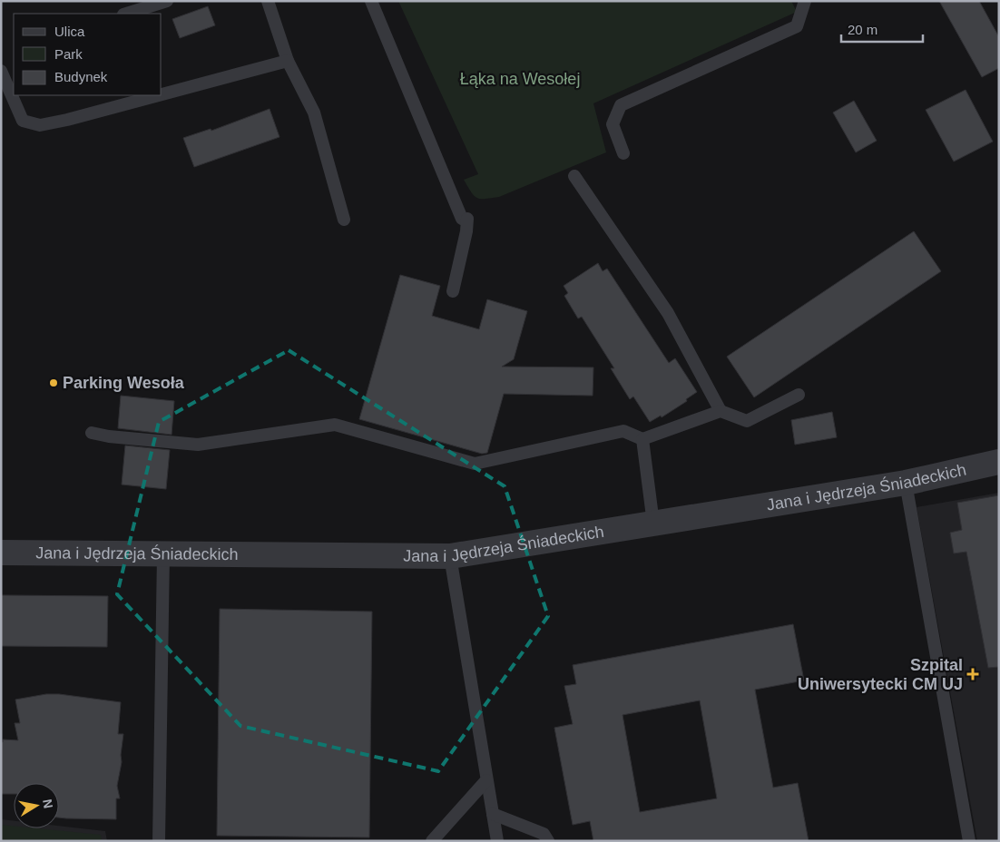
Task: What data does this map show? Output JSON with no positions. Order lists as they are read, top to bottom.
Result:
{
  "streets": {
    "street": ["Jana i Jędrzeja Śniadeckich"]
  },
  "parks": ["Łąka na Wesołej"],
  "places": {
    "other": ["Parking Wesoła"],
    "health": ["Szpital Uniwersytecki CM UJ"]
  },
  "legend": ["Ulica", "Park", "Budynek"],
  "scale_bar": "20 m",
  "north": "right"
}
